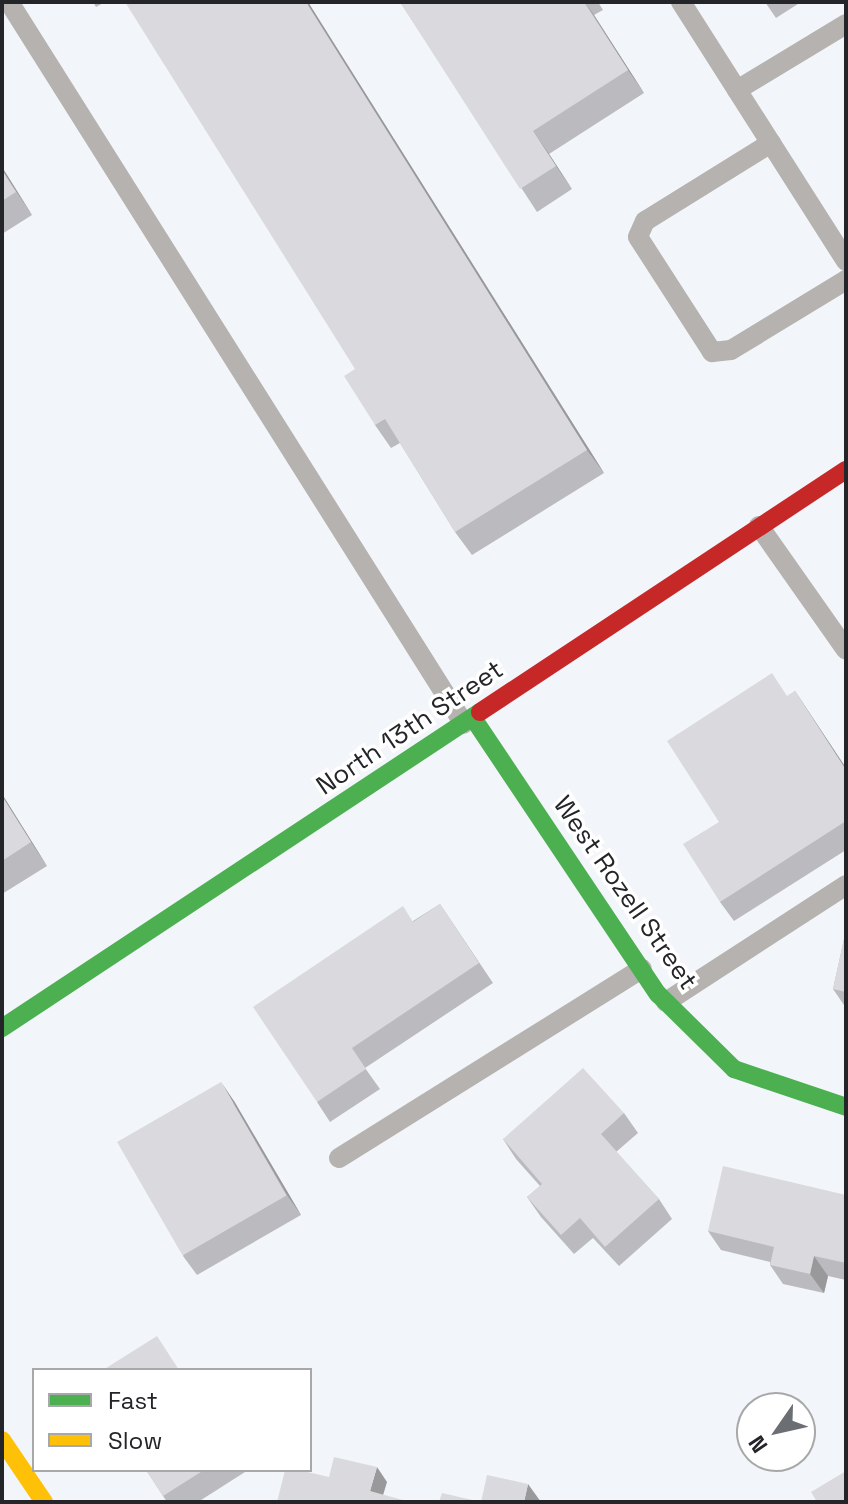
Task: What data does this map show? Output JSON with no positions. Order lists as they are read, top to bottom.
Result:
{
  "streets": {
    "main road": ["North 13th Street", "West Rozell Street"]
  },
  "crossings": [
    ["North 13th Street", "West Rozell Street"]
  ],
  "legend": ["Fast", "Slow"],
  "north": "bottom left"
}
